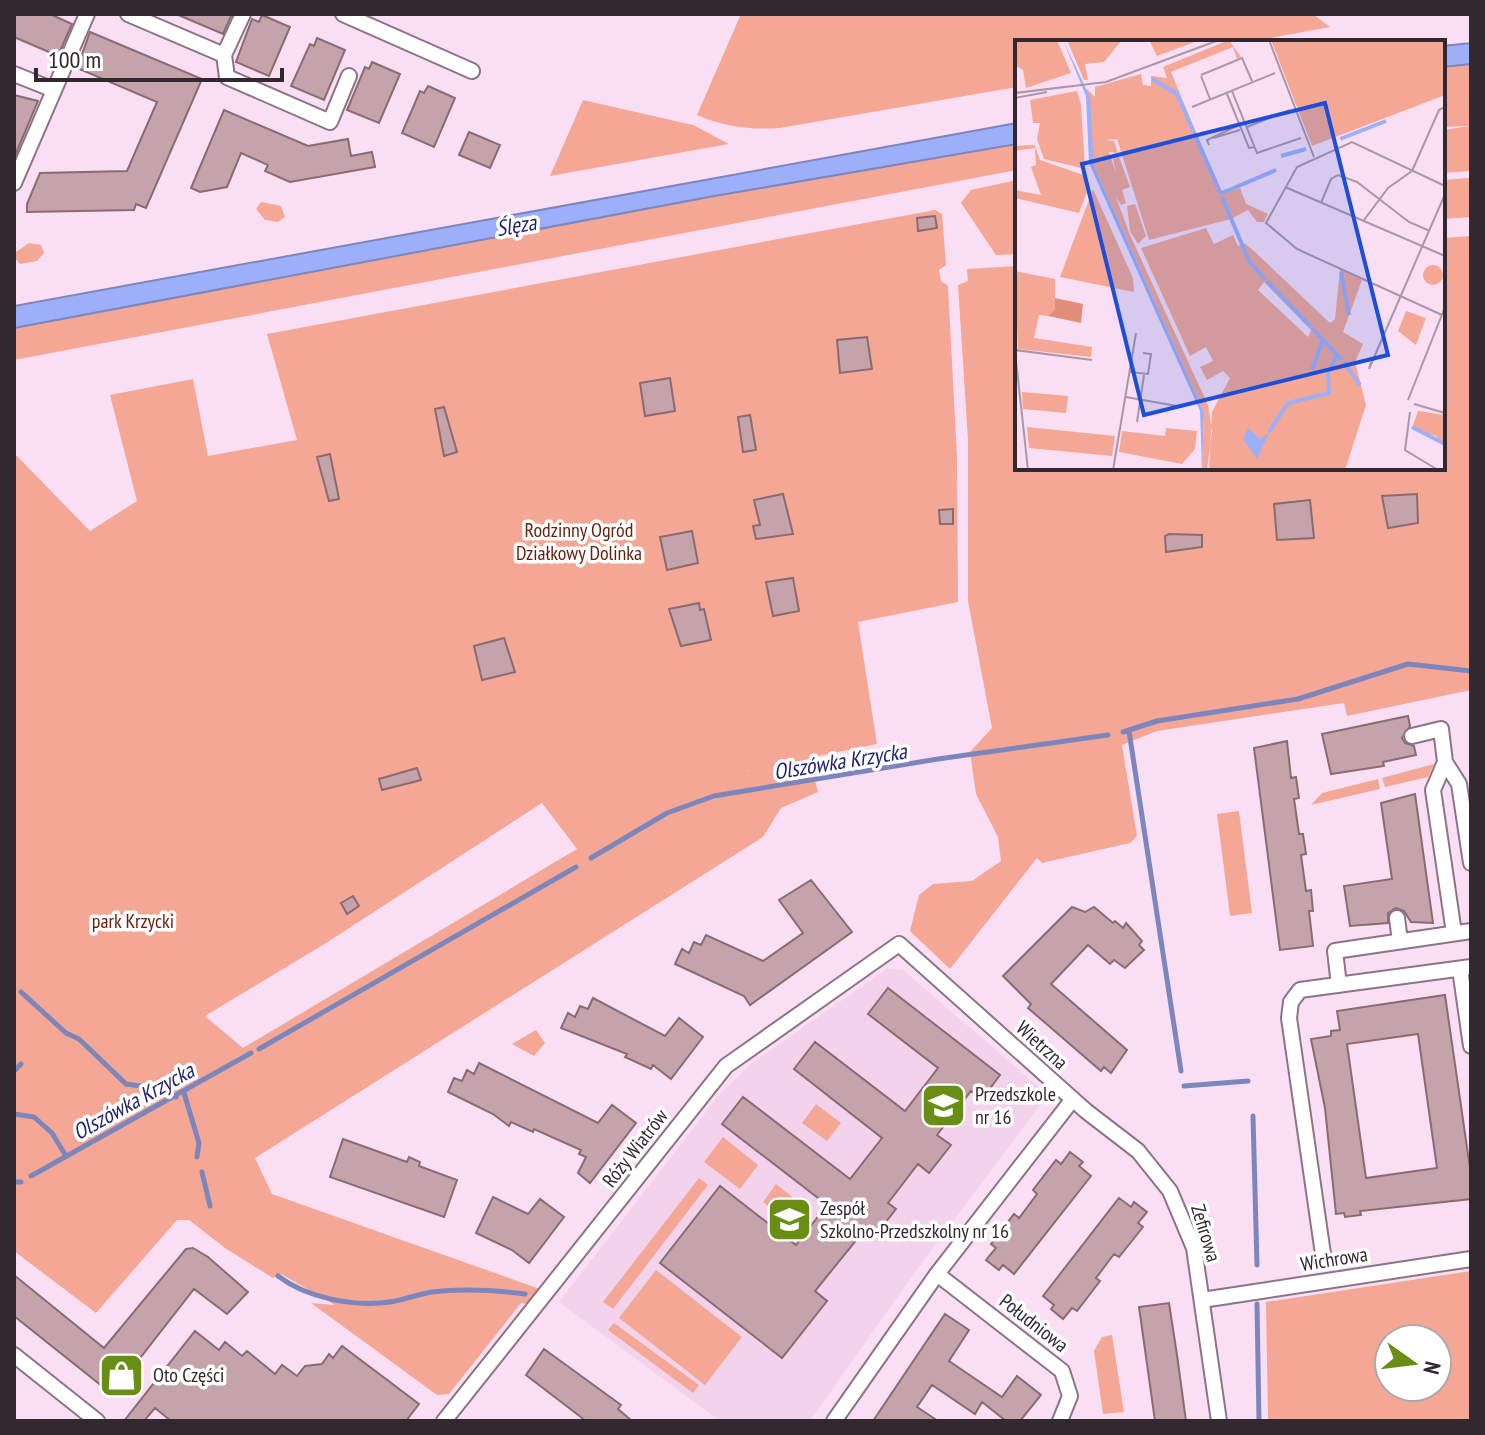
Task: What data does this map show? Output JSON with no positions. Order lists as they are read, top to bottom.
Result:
{
  "streets": {
    "street": [
      "Wietrzna",
      "Róży Wiatrów",
      "Zefirowa",
      "Wichrowa",
      "Południowa"
    ]
  },
  "crossings": [
    ["Wietrzna", "Róży Wiatrów"],
    ["Wietrzna", "Zefirowa"],
    ["Wietrzna", "Południowa"],
    ["Zefirowa", "Wichrowa"]
  ],
  "water": ["Ślęza", "Olszówka Krzycka"],
  "parks": ["Rodzinny Ogród Działkowy Dolinka", "park Krzycki"],
  "places": {
    "school or university": ["Przedszkole nr 16", "Zespół Szkolno-Przedszkolny nr 16"],
    "shop": ["Oto Części"]
  },
  "scale_bar": "100 m",
  "north": "right"
}
